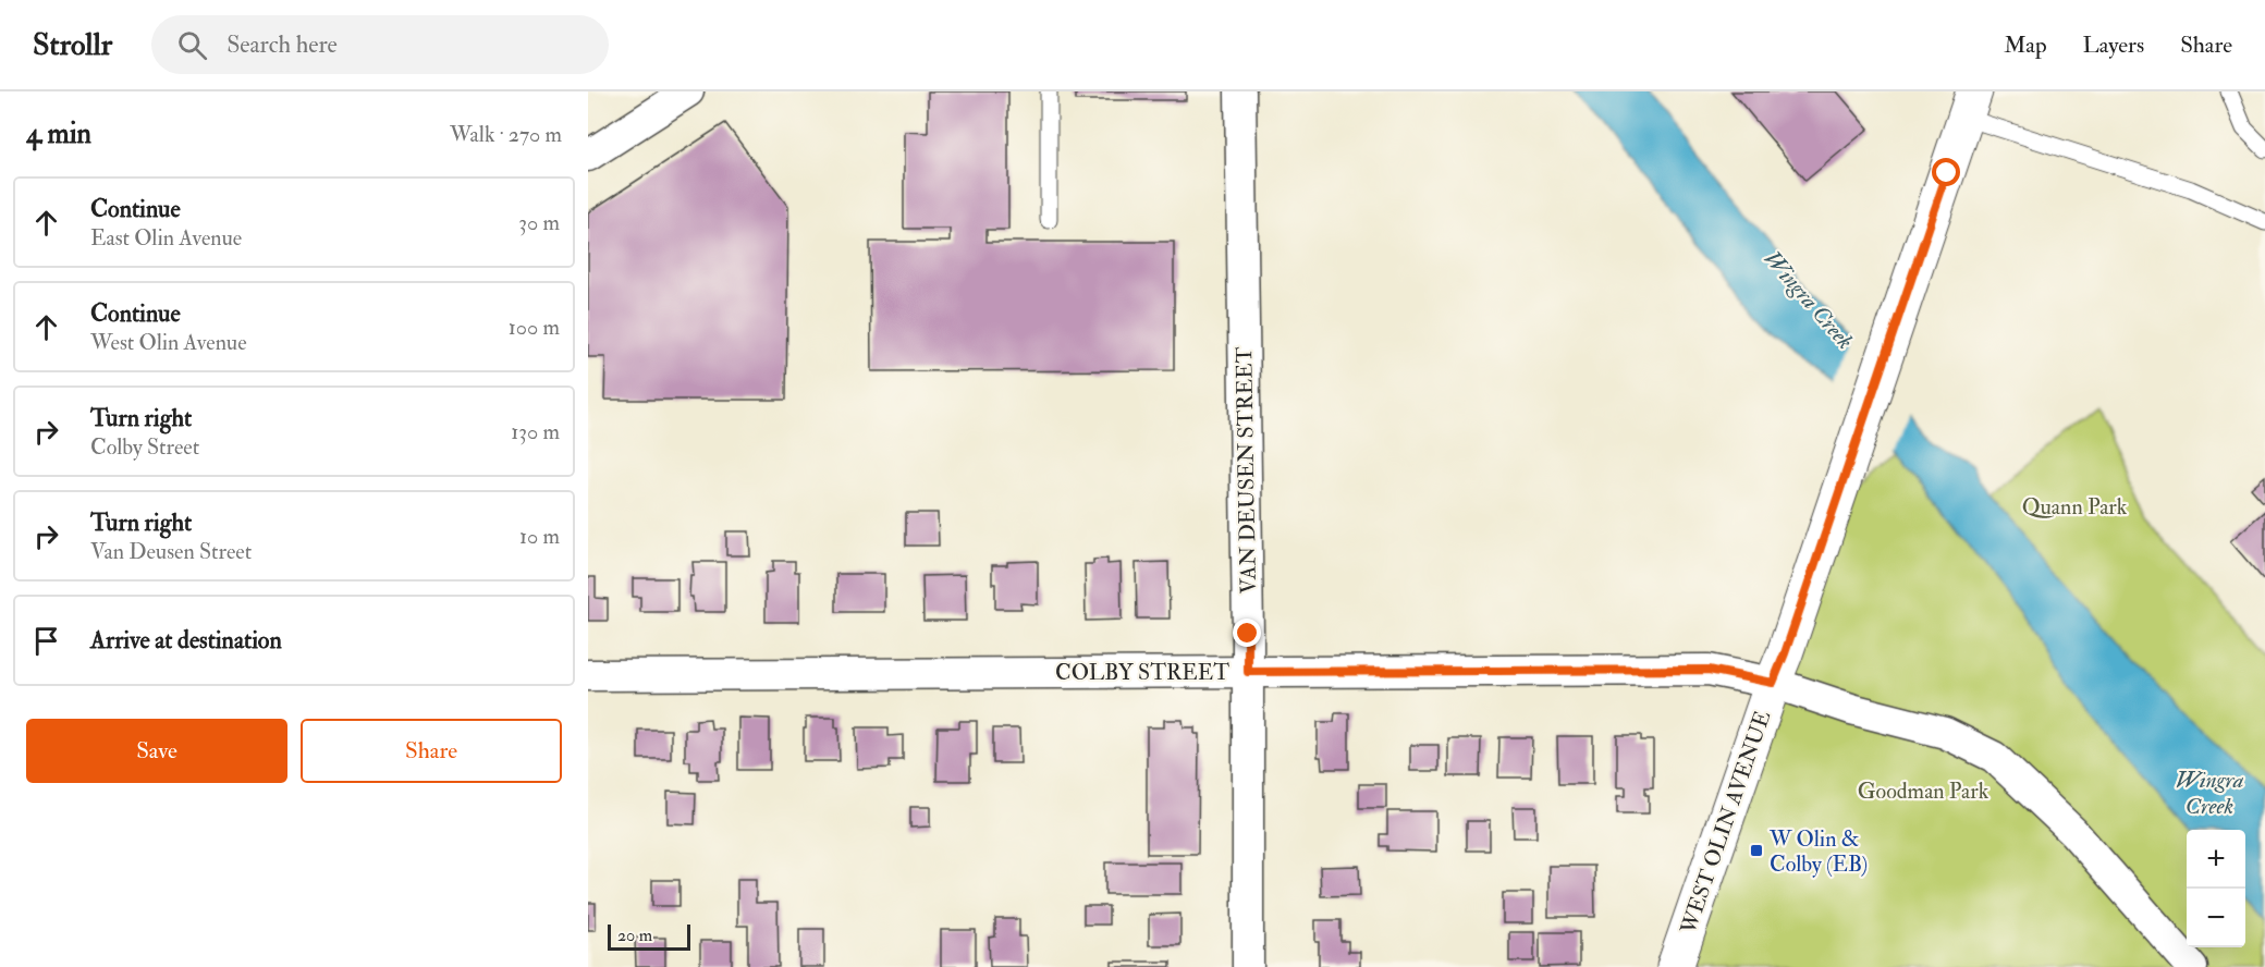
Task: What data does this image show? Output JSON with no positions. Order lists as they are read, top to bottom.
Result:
{
  "streets": {
    "street": ["VAN DEUSEN STREET", "COLBY STREET", "WEST OLIN AVENUE"]
  },
  "crossings": [
    ["VAN DEUSEN STREET", "COLBY STREET"],
    ["COLBY STREET", "WEST OLIN AVENUE"]
  ],
  "water": ["Wingra Creek"],
  "parks": ["Quann Park", "Goodman Park"],
  "places": {
    "transit": ["W Olin & Colby (EB)"]
  },
  "scale_bar": "20 m",
  "page": {
    "header": "Strollr",
    "search": "Search here",
    "nav": ["Map", "Layers", "Share"],
    "heading": ["4 min", "Walk · 270 m"],
    "list": [
      ["Continue", "East Olin Avenue", "30 m"],
      ["Continue", "West Olin Avenue", "100 m"],
      ["Turn right", "Colby Street", "130 m"],
      ["Turn right", "Van Deusen Street", "10 m"],
      "Arrive at destination"
    ],
    "buttons": ["Save", "Share"],
    "map_buttons": ["+", "−"],
    "scale": "20 m"
  }
}
